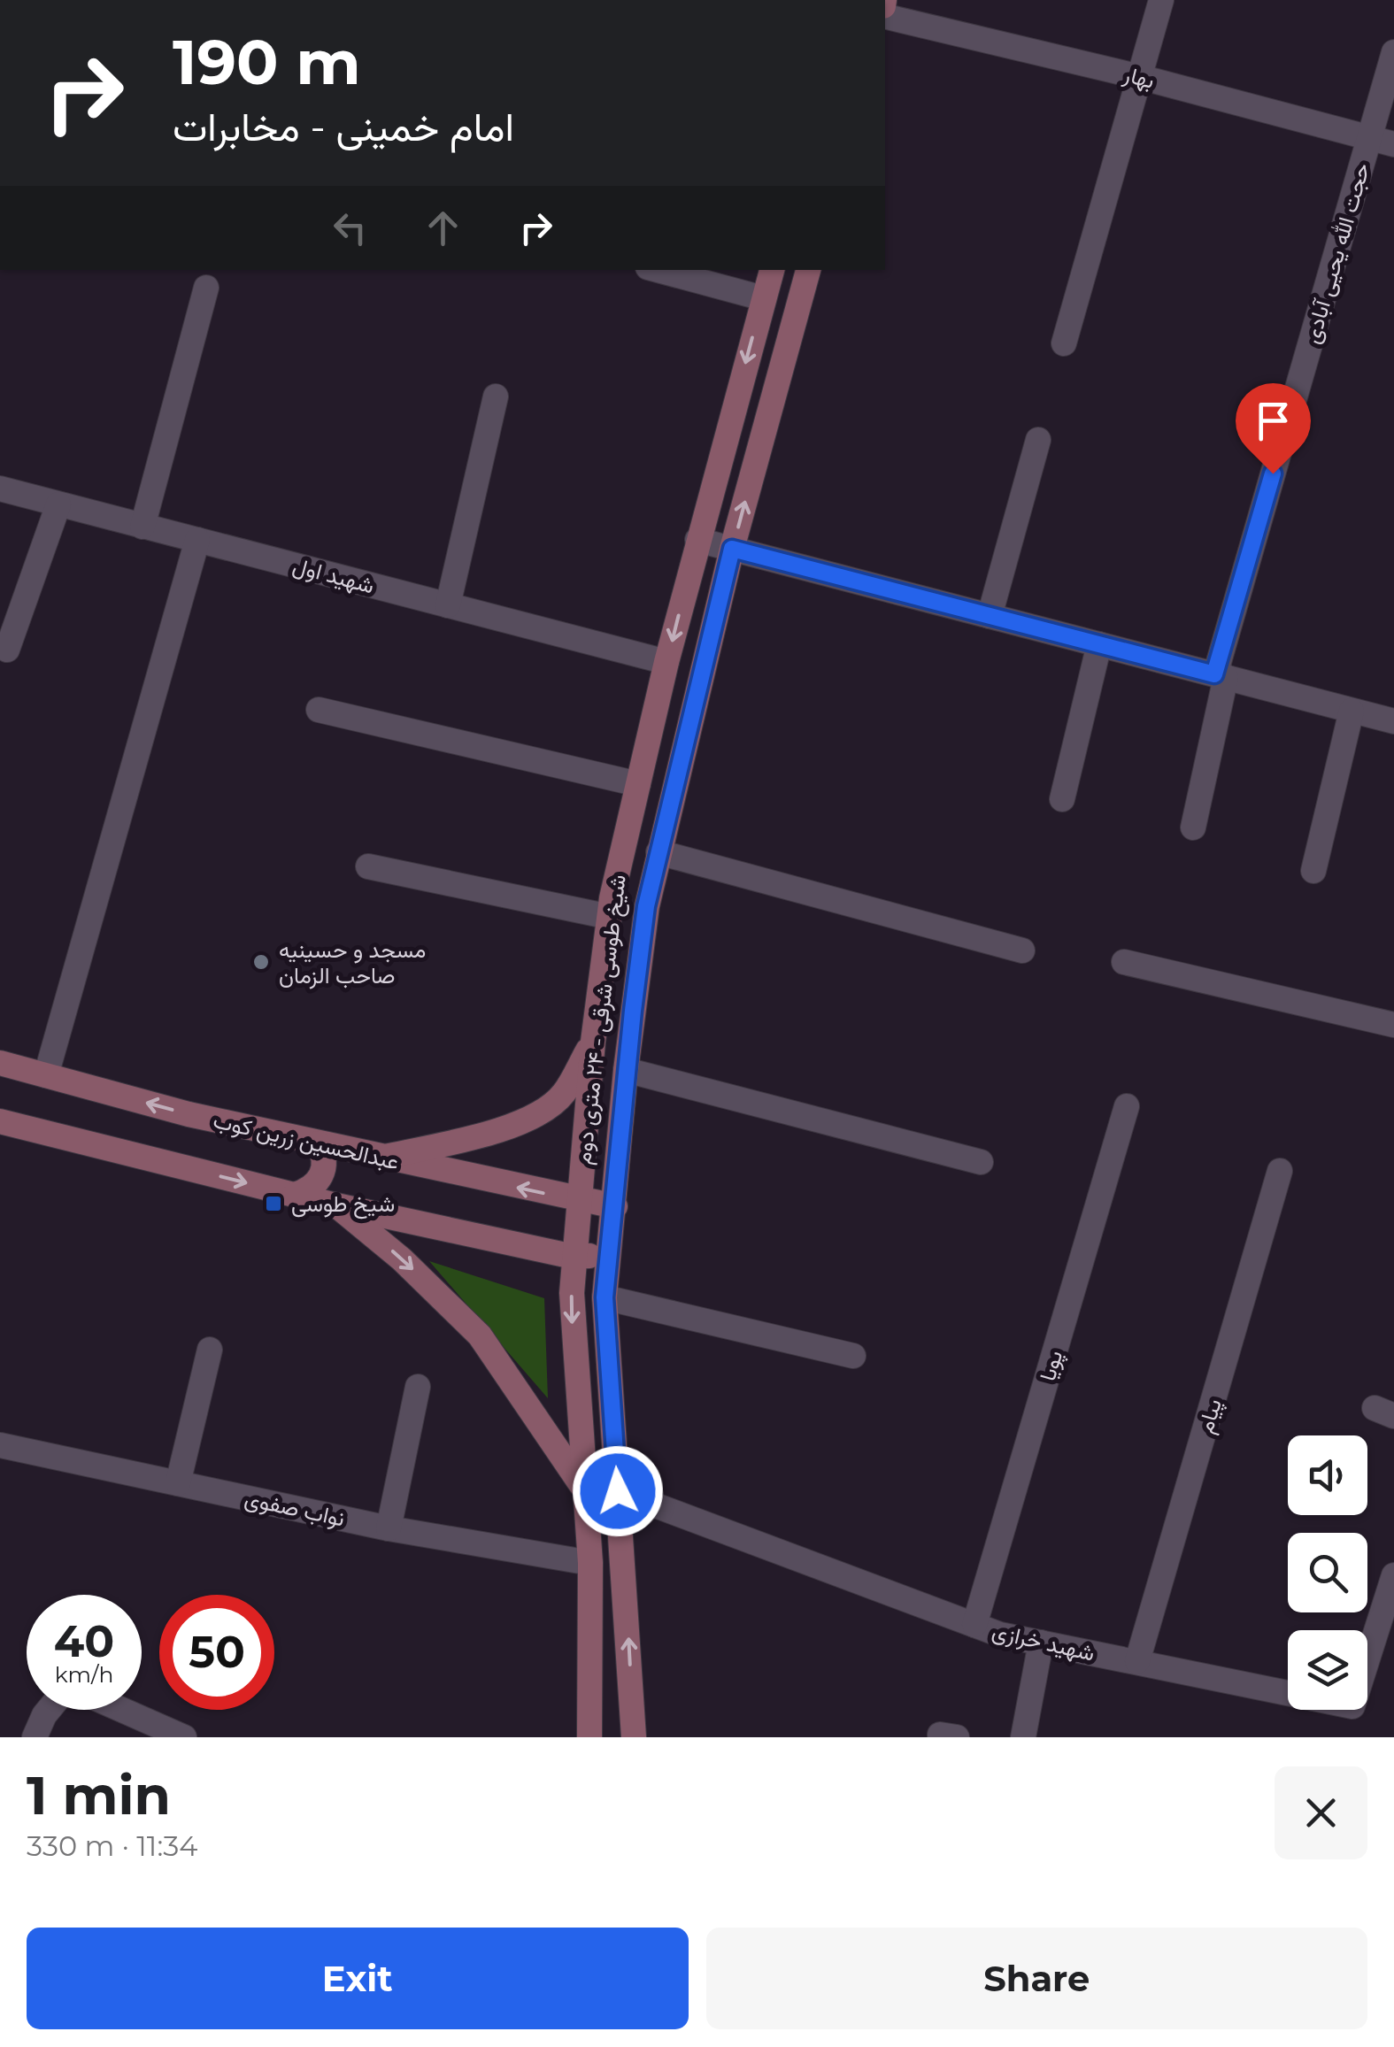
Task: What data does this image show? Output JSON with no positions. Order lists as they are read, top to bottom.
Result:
{
  "streets": {
    "main road": ["شیخ طوسی شرقی - ۲۴ متری دوم", "عبدالحسین زرین کوب"],
    "street": [
      "بهار",
      "حجت الله یحیی آبادی",
      "شهید اول",
      "پویا",
      "پیام",
      "نواب صفوی",
      "شهید خرازی"
    ]
  },
  "crossings": [
    ["بهار", "حجت الله یحیی آبادی"],
    ["شهید اول", "شیخ طوسی شرقی - ۲۴ متری دوم"],
    ["شیخ طوسی شرقی - ۲۴ متری دوم", "عبدالحسین زرین کوب"],
    ["شیخ طوسی شرقی - ۲۴ متری دوم", "نواب صفوی"],
    ["شیخ طوسی شرقی - ۲۴ متری دوم", "شهید خرازی"],
    ["پویا", "شهید خرازی"],
    ["پیام", "شهید خرازی"]
  ],
  "places": {
    "other": ["مسجد و حسینیه صاحب الزمان"],
    "transit": ["شیخ طوسی"]
  },
  "page": {
    "turn": ["190 m", "امام خمینی - مخابرات"],
    "speed": "40 km/h",
    "limit": "50",
    "heading": ["1 min", "330 m · 11:34"],
    "buttons": ["Exit", "Share"]
  }
}
